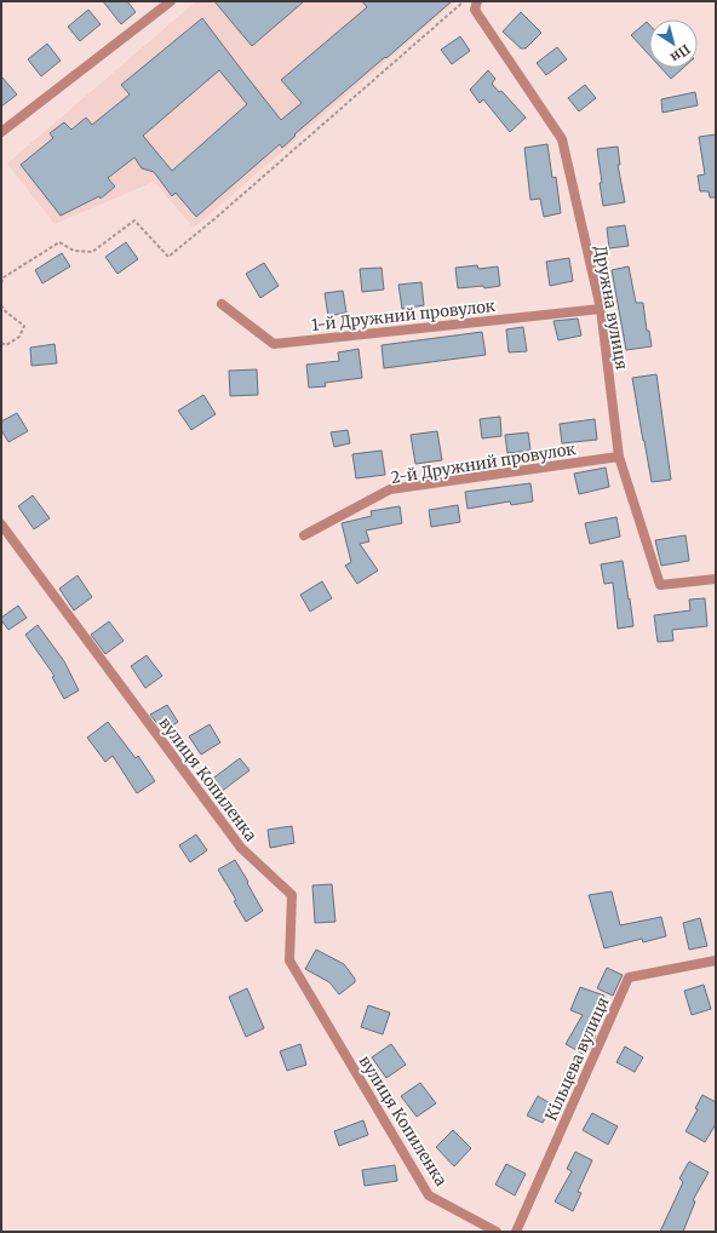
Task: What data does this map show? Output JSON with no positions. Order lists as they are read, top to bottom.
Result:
{
  "streets": {
    "street": [
      "Дружна вулиця",
      "1-й Дружний провулок",
      "2-й Дружний провулок",
      "вулиця Копиленка",
      "Кільцева вулиця"
    ]
  },
  "crossings": [
    ["Дружна вулиця", "1-й Дружний провулок"],
    ["Дружна вулиця", "2-й Дружний провулок"]
  ],
  "north": "bottom right"
}
